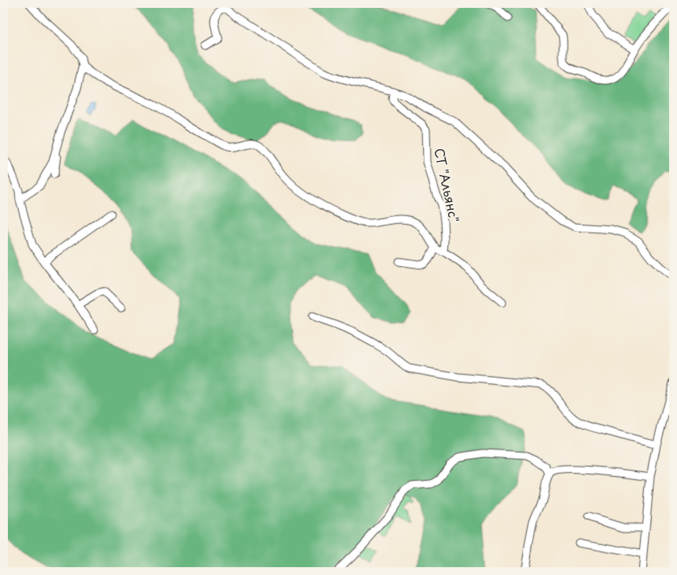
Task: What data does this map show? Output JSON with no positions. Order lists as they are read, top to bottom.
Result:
{
  "streets": {
    "street": ["СТ \"Альянс\""]
  }
}
